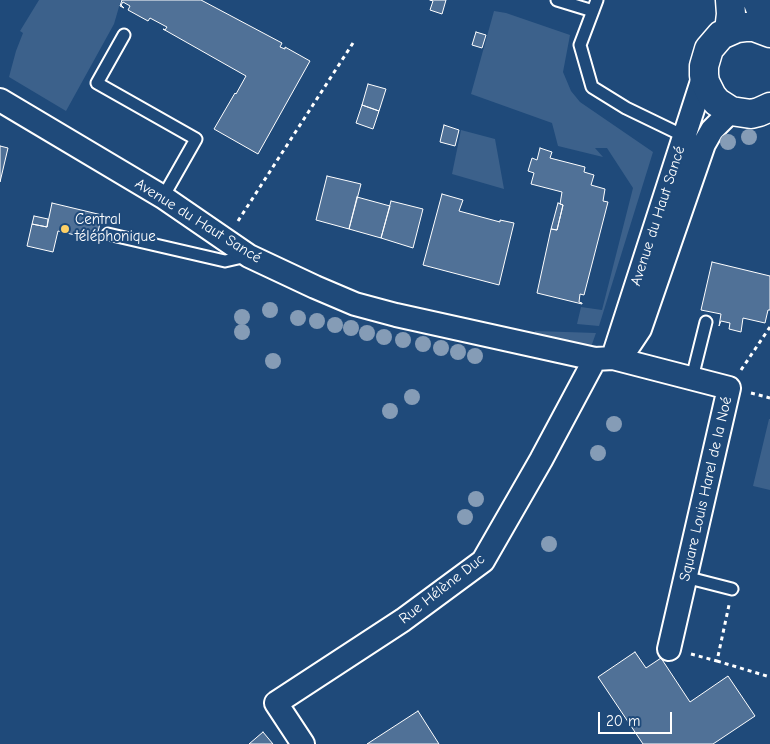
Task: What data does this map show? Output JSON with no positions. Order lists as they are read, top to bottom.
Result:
{
  "streets": {
    "street": ["Avenue du Haut Sancé", "Square Louis Harel de la Noé", "Rue Hélène Duc"]
  },
  "crossings": [
    ["Avenue du Haut Sancé", "Square Louis Harel de la Noé"],
    ["Avenue du Haut Sancé", "Rue Hélène Duc"],
    ["Square Louis Harel de la Noé", "Rue Hélène Duc"]
  ],
  "places": ["Central téléphonique"],
  "scale_bar": "20 m"
}
